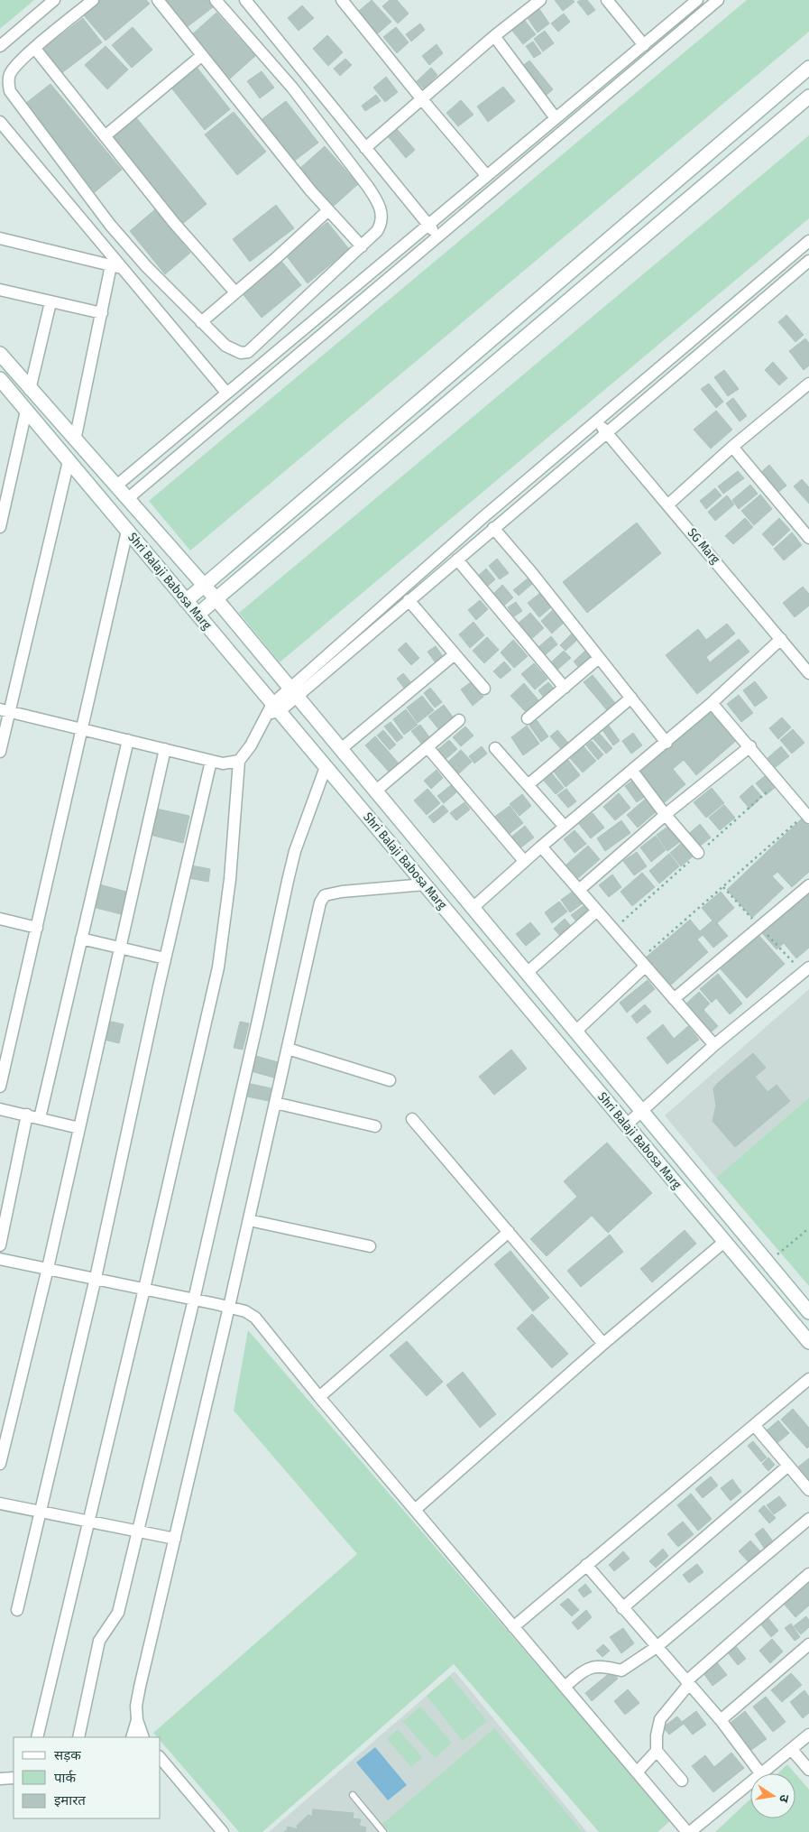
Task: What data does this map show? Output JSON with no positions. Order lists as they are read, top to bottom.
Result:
{
  "streets": {
    "street": ["SG Marg", "Shri Balaji Babosa Marg"]
  },
  "legend": ["सड़क", "पार्क", "इमारत"],
  "north": "right"
}
